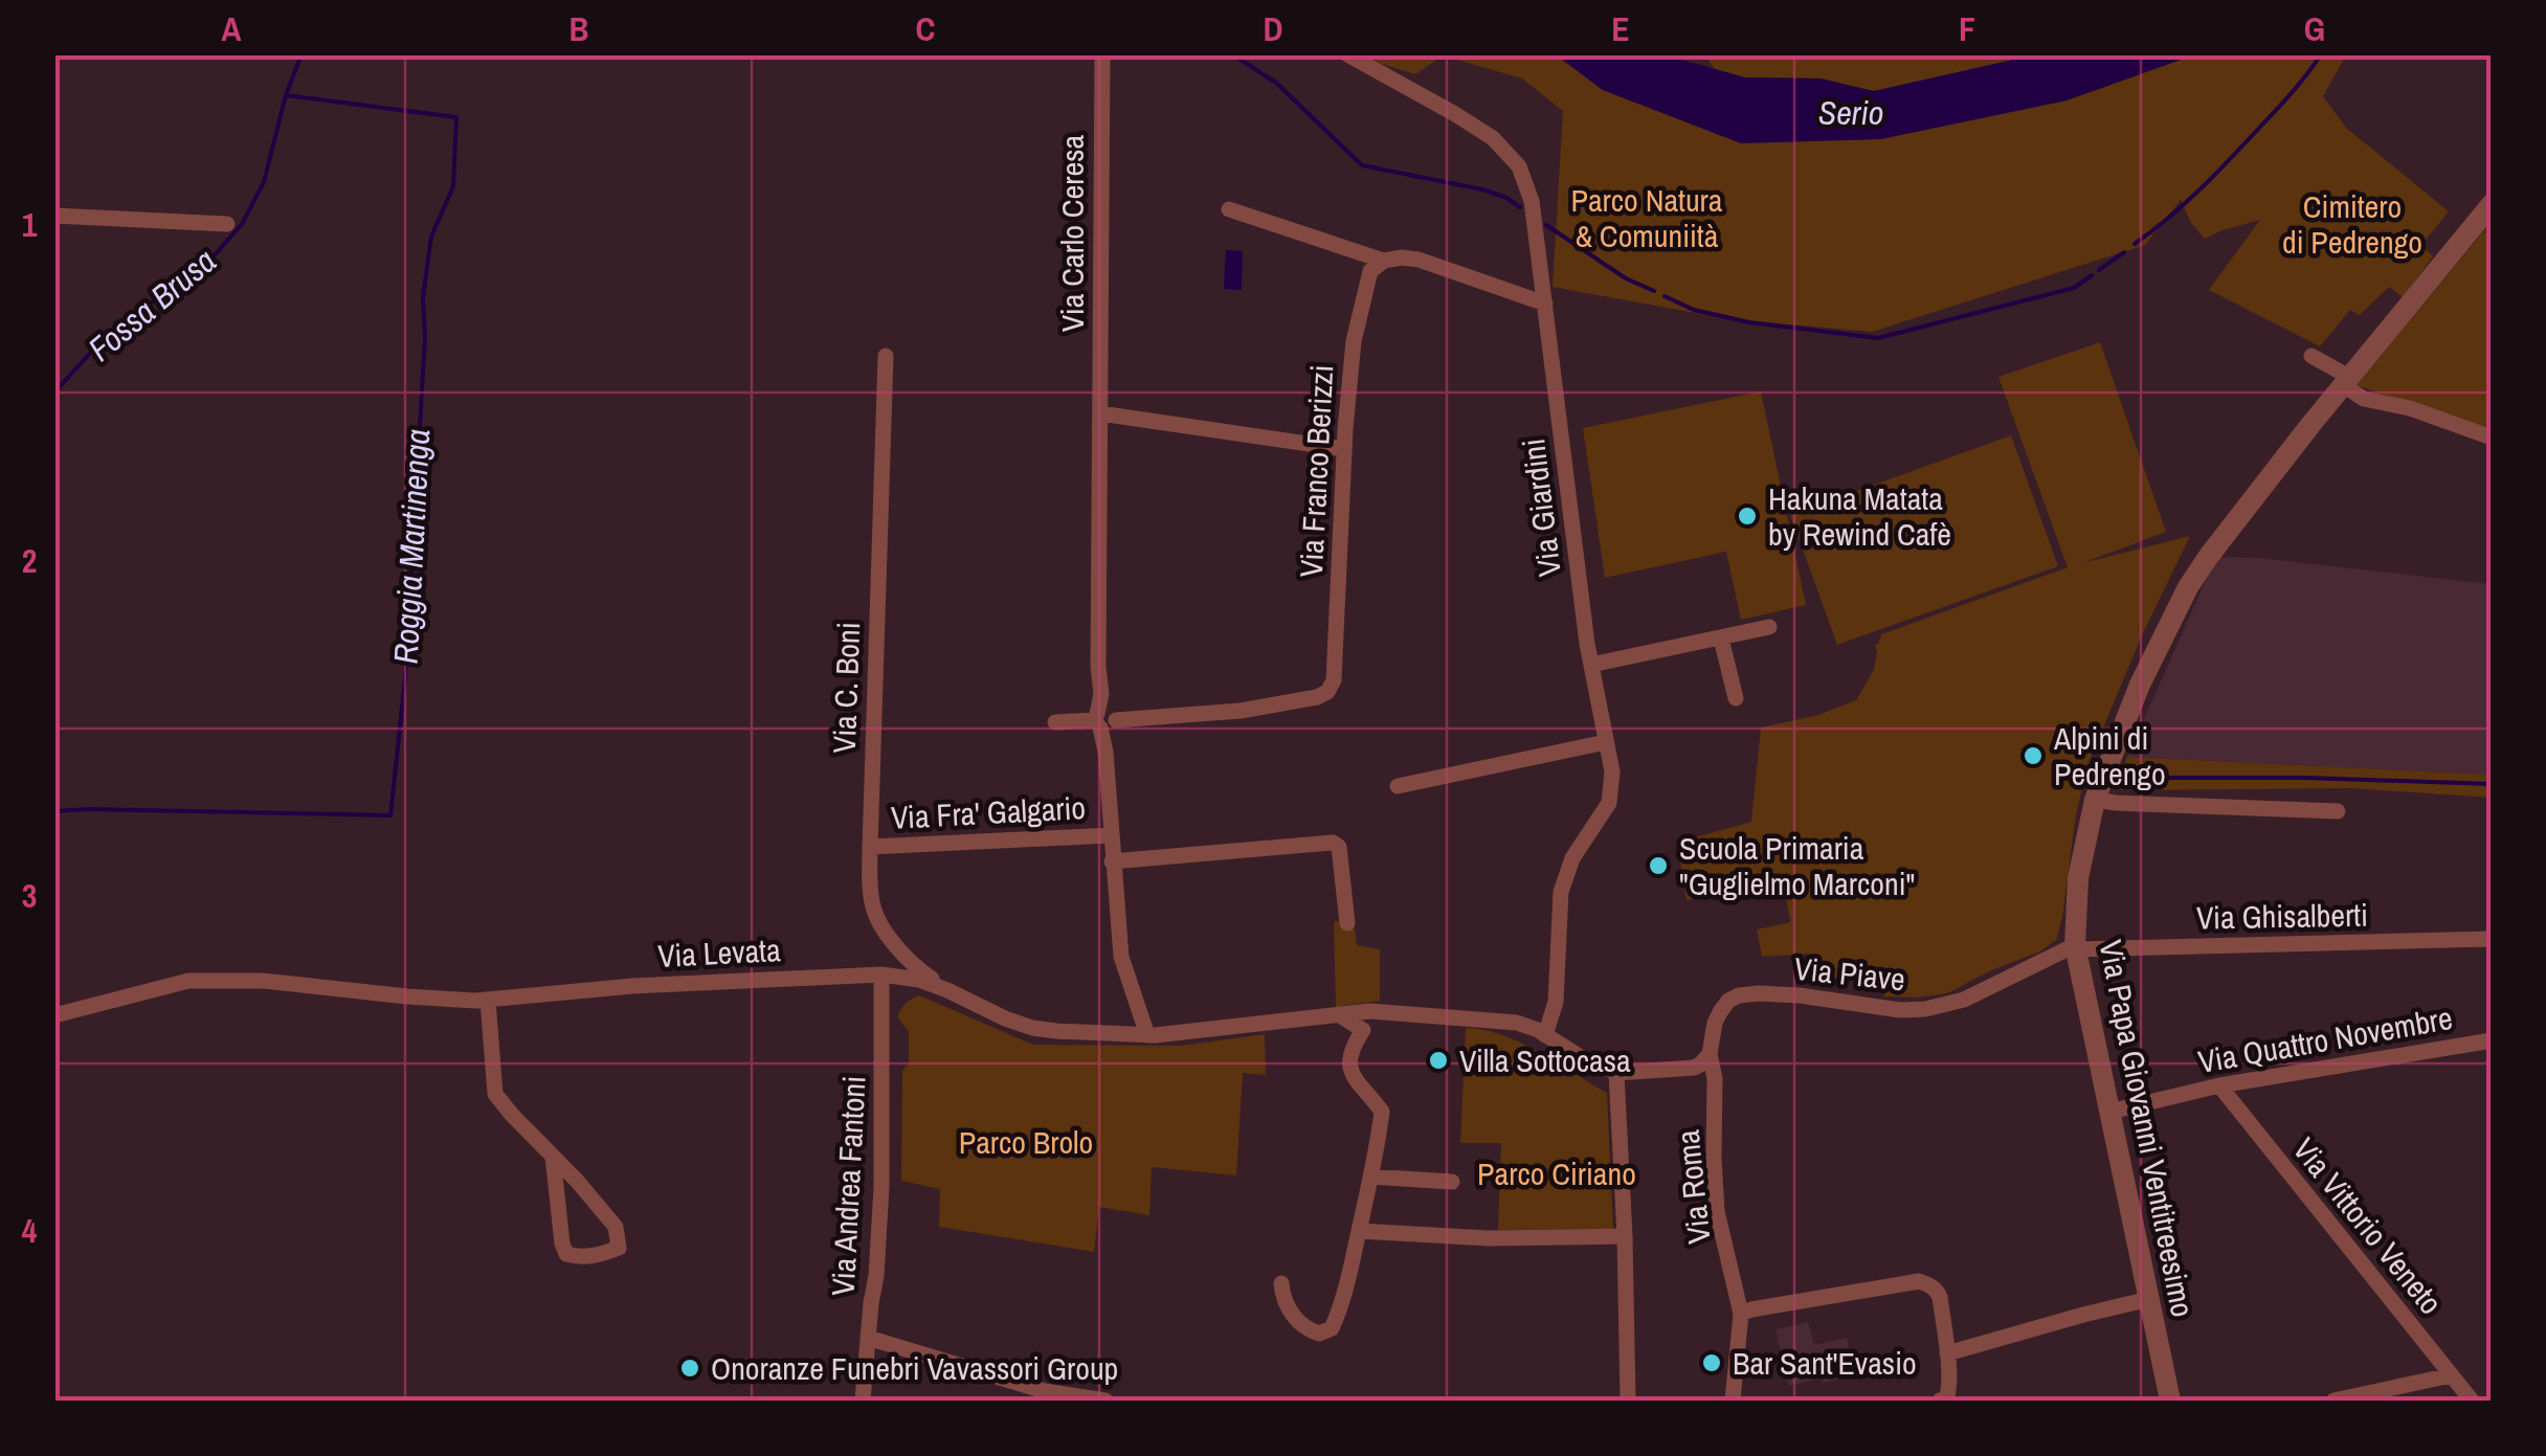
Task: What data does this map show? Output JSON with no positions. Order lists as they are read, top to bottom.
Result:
{
  "streets": {
    "street": [
      "Via Carlo Ceresa",
      "Via Franco Berizzi",
      "Via Giardini",
      "Via C. Boni",
      "Via Fra' Galgario",
      "Via Ghisalberti",
      "Via Levata",
      "Via Piave",
      "Via Quattro Novembre",
      "Via Papa Giovanni Ventitreesimo",
      "Via Andrea Fantoni",
      "Via Roma",
      "Via Vittorio Veneto"
    ]
  },
  "crossings": [
    ["Via Carlo Ceresa", "Via Franco Berizzi"],
    ["Via Carlo Ceresa", "Via Fra' Galgario"],
    ["Via Carlo Ceresa", "Via Levata"],
    ["Via Giardini", "Via Levata"],
    ["Via C. Boni", "Via Fra' Galgario"],
    ["Via C. Boni", "Via Levata"],
    ["Via Ghisalberti", "Via Piave"],
    ["Via Ghisalberti", "Via Papa Giovanni Ventitreesimo"],
    ["Via Levata", "Via Andrea Fantoni"],
    ["Via Piave", "Via Papa Giovanni Ventitreesimo"],
    ["Via Piave", "Via Roma"],
    ["Via Quattro Novembre", "Via Papa Giovanni Ventitreesimo"],
    ["Via Quattro Novembre", "Via Vittorio Veneto"]
  ],
  "water": ["Serio", "Fossa Brusa", "Roggia Martinenga"],
  "parks": [
    "Parco Natura & Comuniità",
    "Cimitero di Pedrengo",
    "Parco Brolo",
    "Parco Ciriano"
  ],
  "places": [
    "Hakuna Matata by Rewind Cafè",
    "Alpini di Pedrengo",
    "Scuola Primaria \"Guglielmo Marconi\"",
    "Villa Sottocasa",
    "Bar Sant'Evasio",
    "Onoranze Funebri Vavassori Group"
  ],
  "grid": {
    "columns": [
      "A",
      "B",
      "C",
      "D",
      "E",
      "F",
      "G"
    ],
    "rows": [
      "1",
      "2",
      "3",
      "4"
    ]
  }
}
